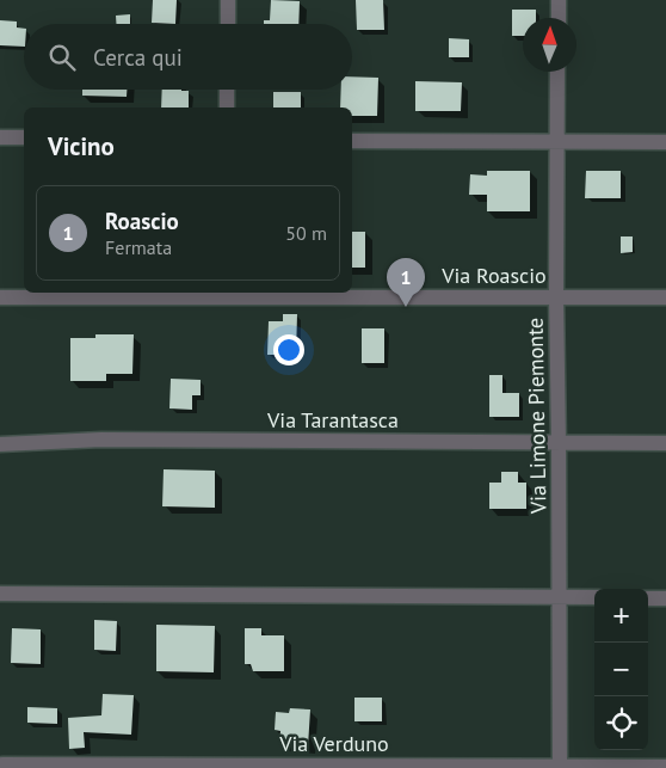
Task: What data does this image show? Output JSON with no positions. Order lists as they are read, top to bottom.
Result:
{
  "streets": {
    "street": [
      "Via Roascio",
      "Via Limone Piemonte",
      "Via Tarantasca",
      "Via Verduno"
    ]
  },
  "crossings": [
    ["Via Roascio", "Via Limone Piemonte"],
    ["Via Limone Piemonte", "Via Tarantasca"],
    ["Via Limone Piemonte", "Via Verduno"]
  ],
  "north": "top",
  "page": {
    "search": "Cerca qui",
    "heading": "Vicino",
    "list": [
      {
        "mark": "1",
        "name": "Roascio",
        "note": "Fermata",
        "value": "50 m"
      }
    ],
    "pins": "1",
    "map_buttons": ["+", "−"]
  }
}
